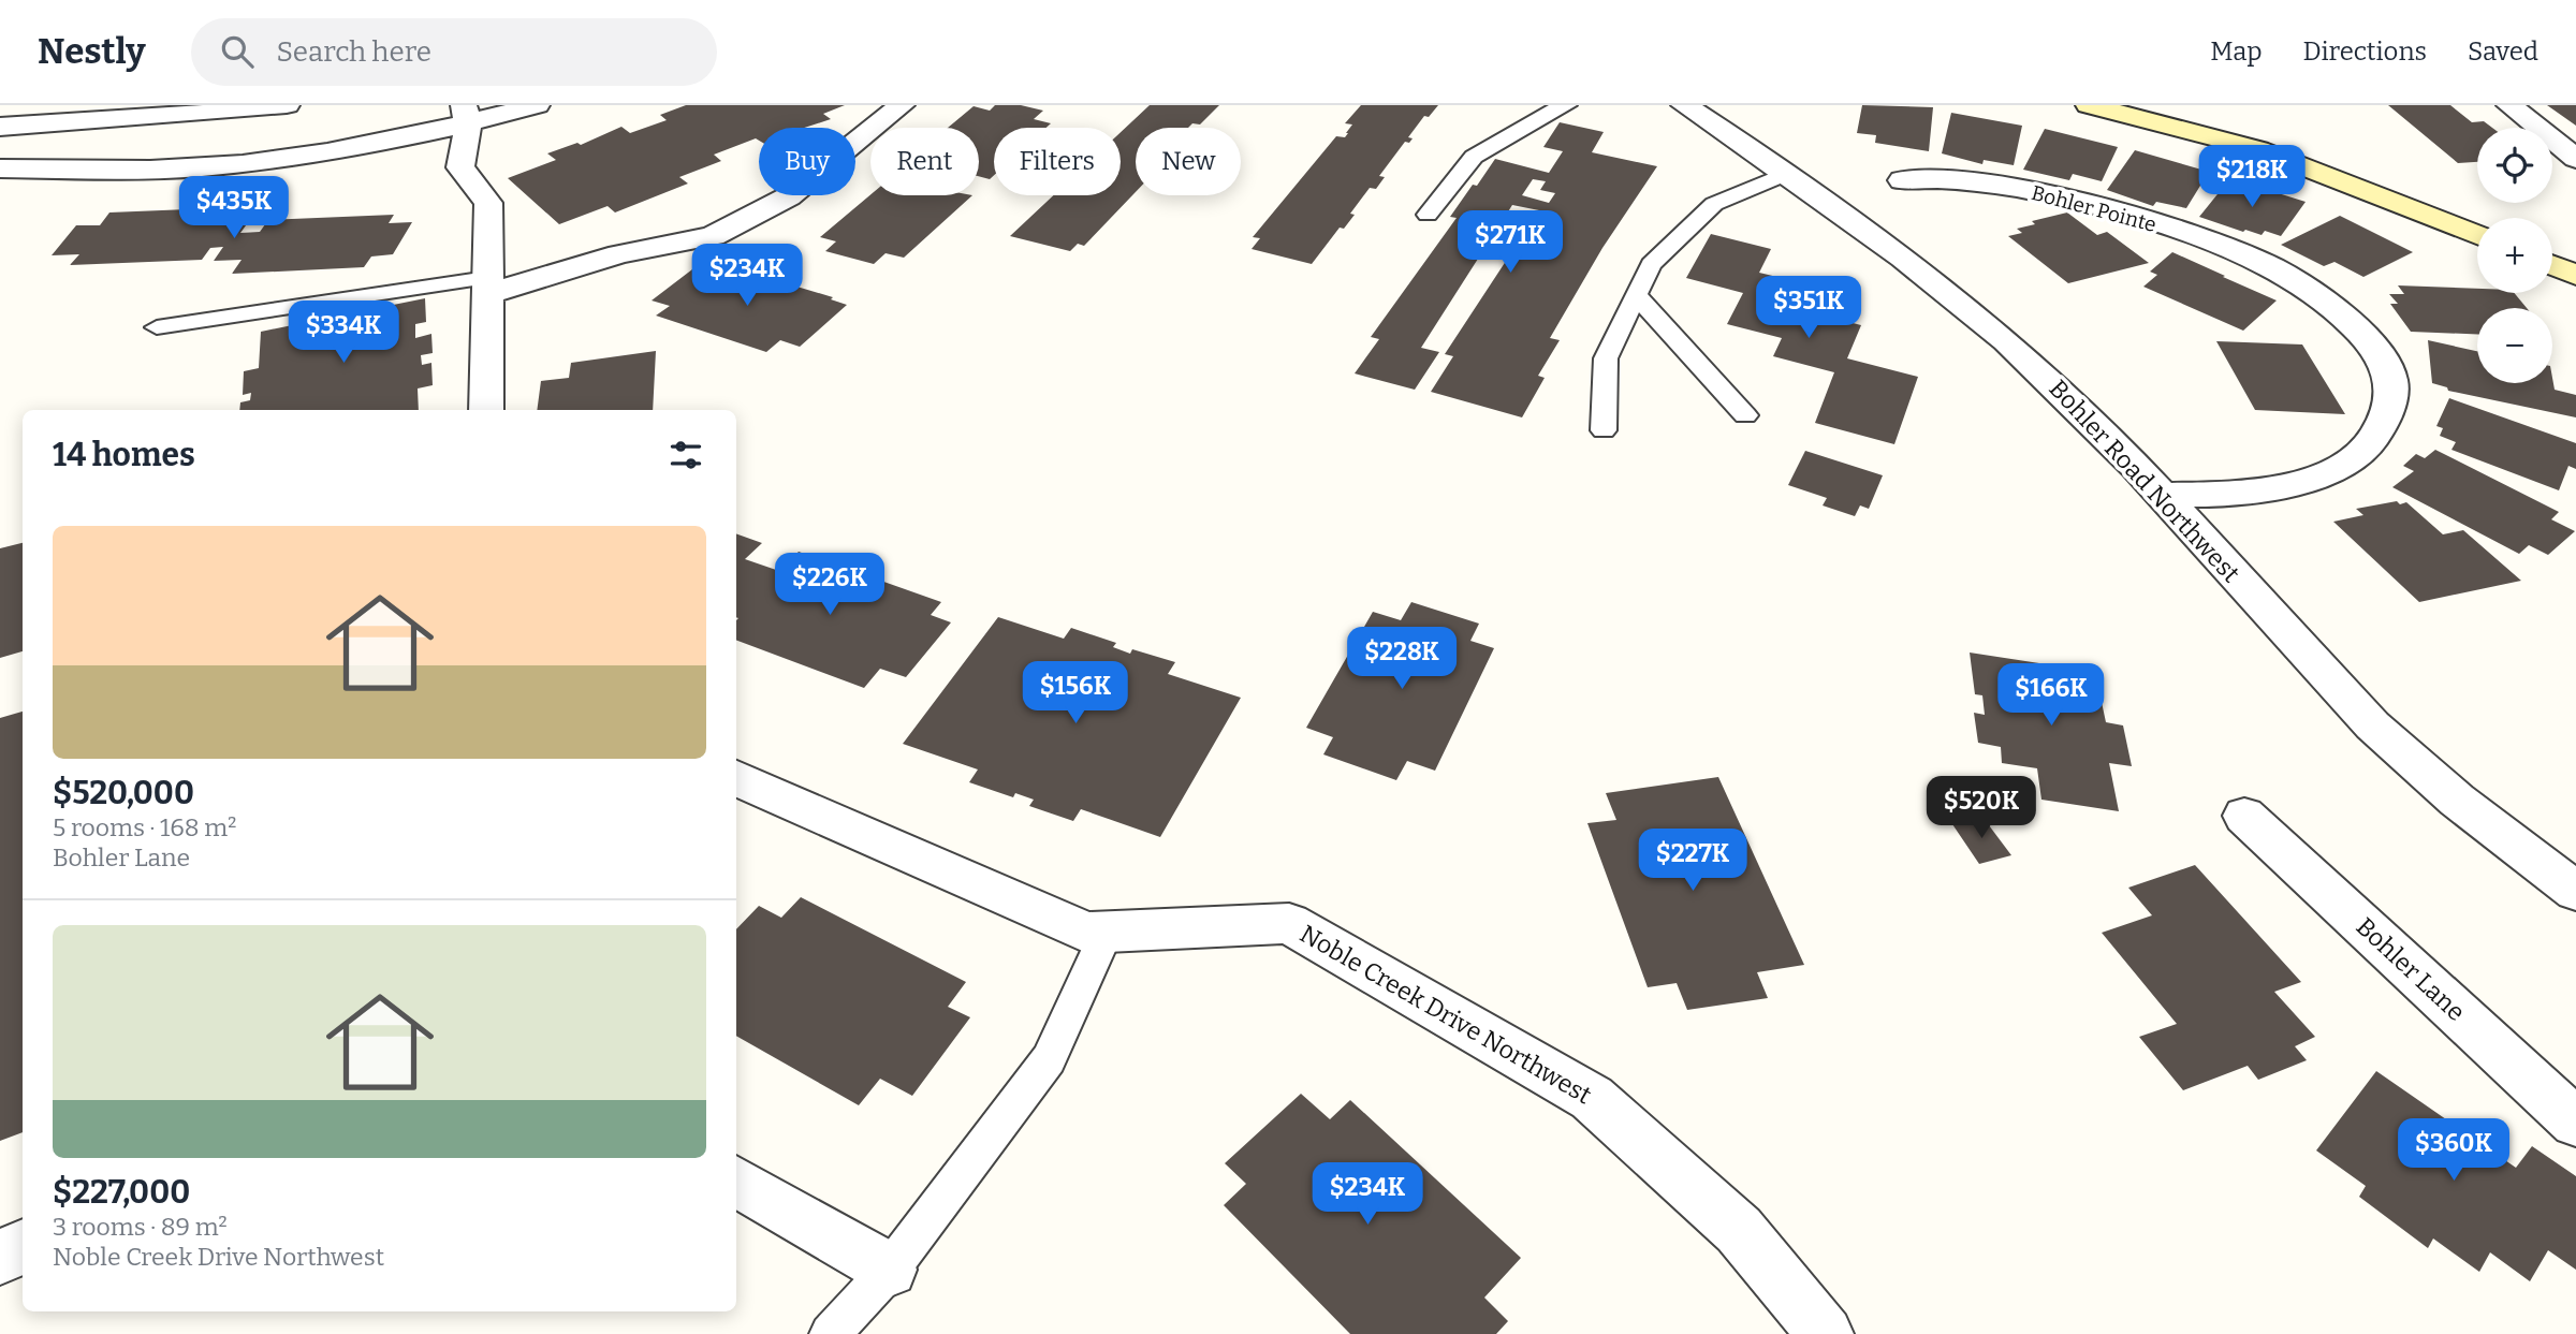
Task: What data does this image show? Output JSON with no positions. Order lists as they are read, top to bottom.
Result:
{
  "streets": {
    "street": [
      "Bohler Pointe",
      "Bohler Road Northwest",
      "Bohler Lane",
      "Noble Creek Drive Northwest"
    ]
  },
  "crossings": [
    ["Bohler Pointe", "Bohler Road Northwest"]
  ],
  "page": {
    "header": "Nestly",
    "search": "Search here",
    "nav": ["Map", "Directions", "Saved"],
    "map_buttons": ["+", "−"],
    "chip": [
      "Buy",
      "Rent",
      "Filters",
      "New"
    ],
    "price": [
      "$218K",
      "$435K",
      "$271K",
      "$234K",
      "$351K",
      "$334K",
      "$226K",
      "$228K",
      "$156K",
      "$166K",
      "$520K",
      "$227K",
      "$360K",
      "$234K"
    ],
    "heading": "14 homes",
    "list": [
      {
        "name": "$520,000",
        "note": "5 rooms · 168 m² · Bohler Lane"
      },
      {
        "name": "$227,000",
        "note": "3 rooms · 89 m² · Noble Creek Drive Northwest"
      }
    ]
  }
}
